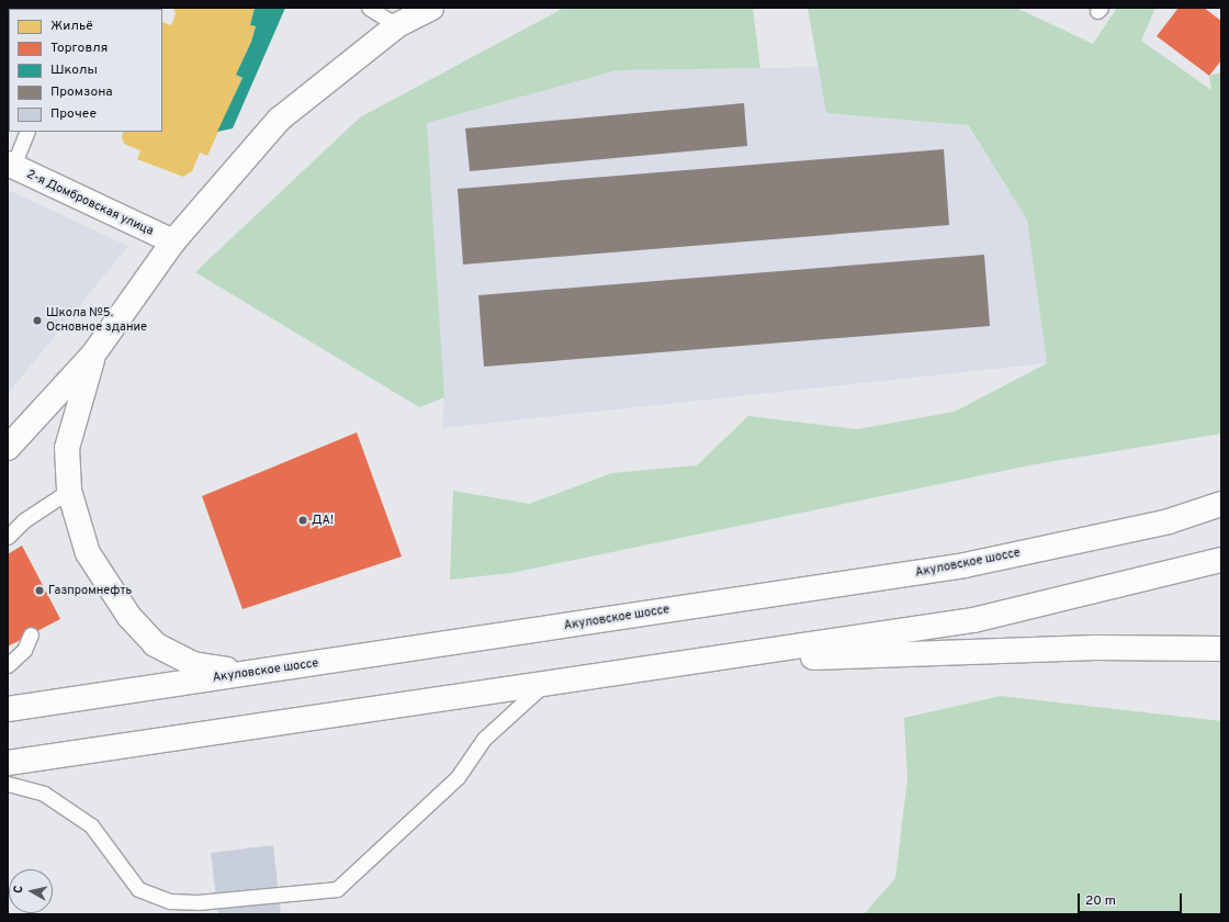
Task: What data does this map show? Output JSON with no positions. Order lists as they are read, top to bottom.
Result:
{
  "streets": {
    "street": ["2-я Домбровская улица", "Акуловское шоссе"]
  },
  "places": ["Школа №5. Основное здание", "ДА!", "Газпромнефть"],
  "legend": [
    "Жильё",
    "Торговля",
    "Школы",
    "Промзона",
    "Прочее"
  ],
  "scale_bar": "20 m",
  "north": "left"
}
